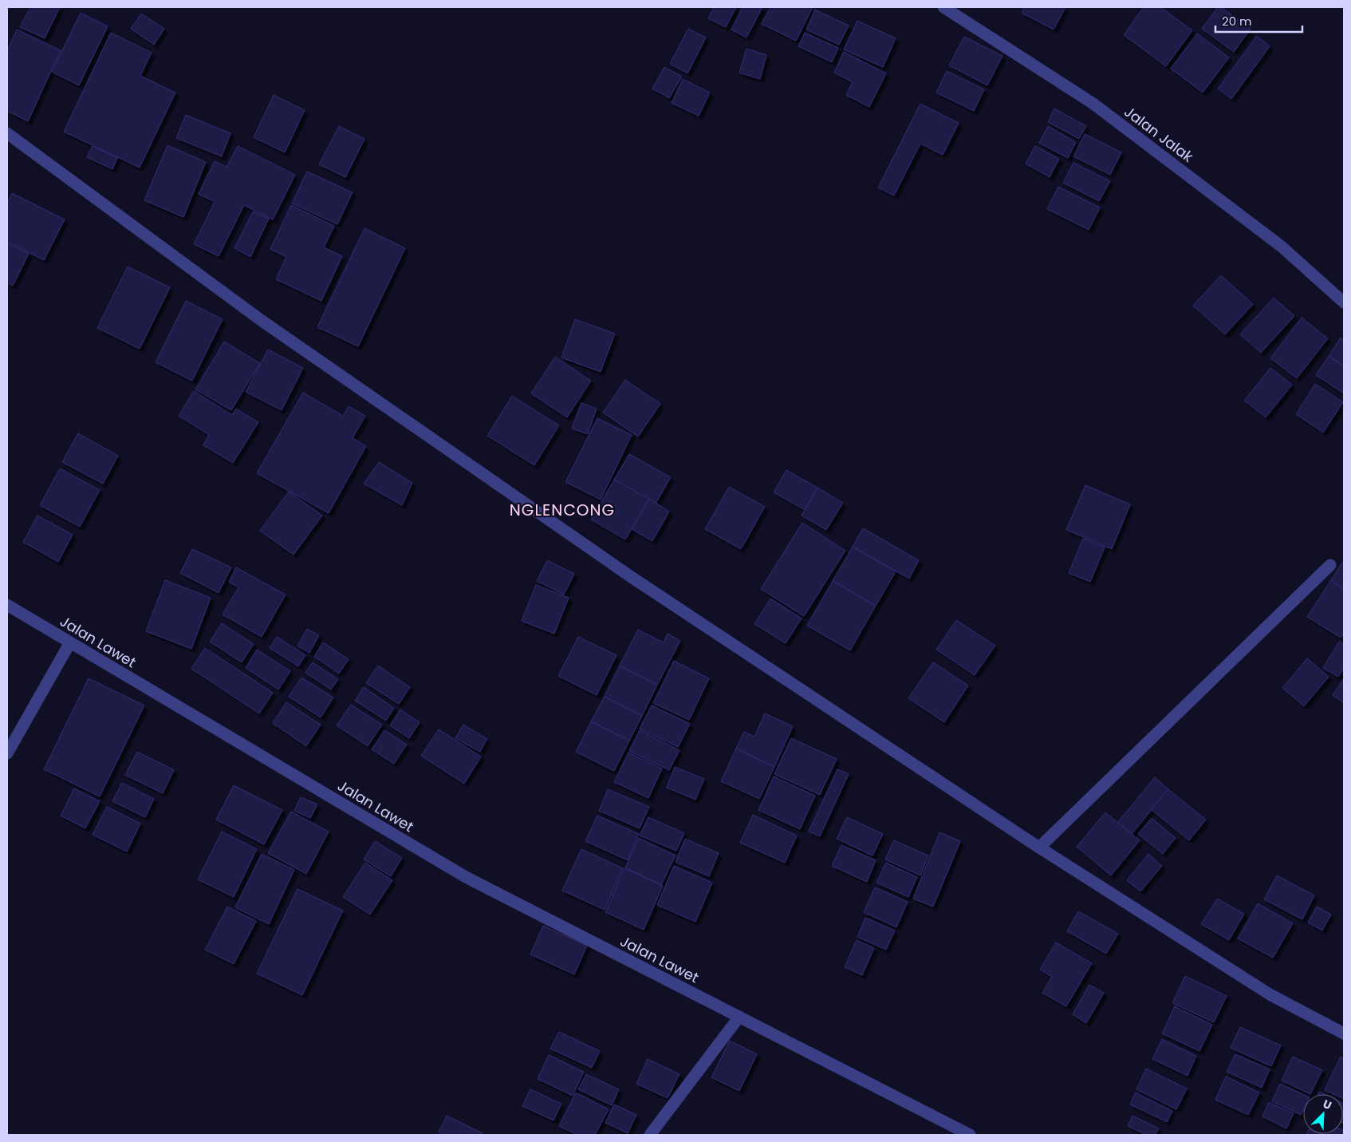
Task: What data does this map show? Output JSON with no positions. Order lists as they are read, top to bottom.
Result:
{
  "streets": {
    "street": ["Jalan Jalak", "Jalan Lawet"]
  },
  "districts": ["NGLENCONG"],
  "scale_bar": "20 m",
  "north": "top right"
}
